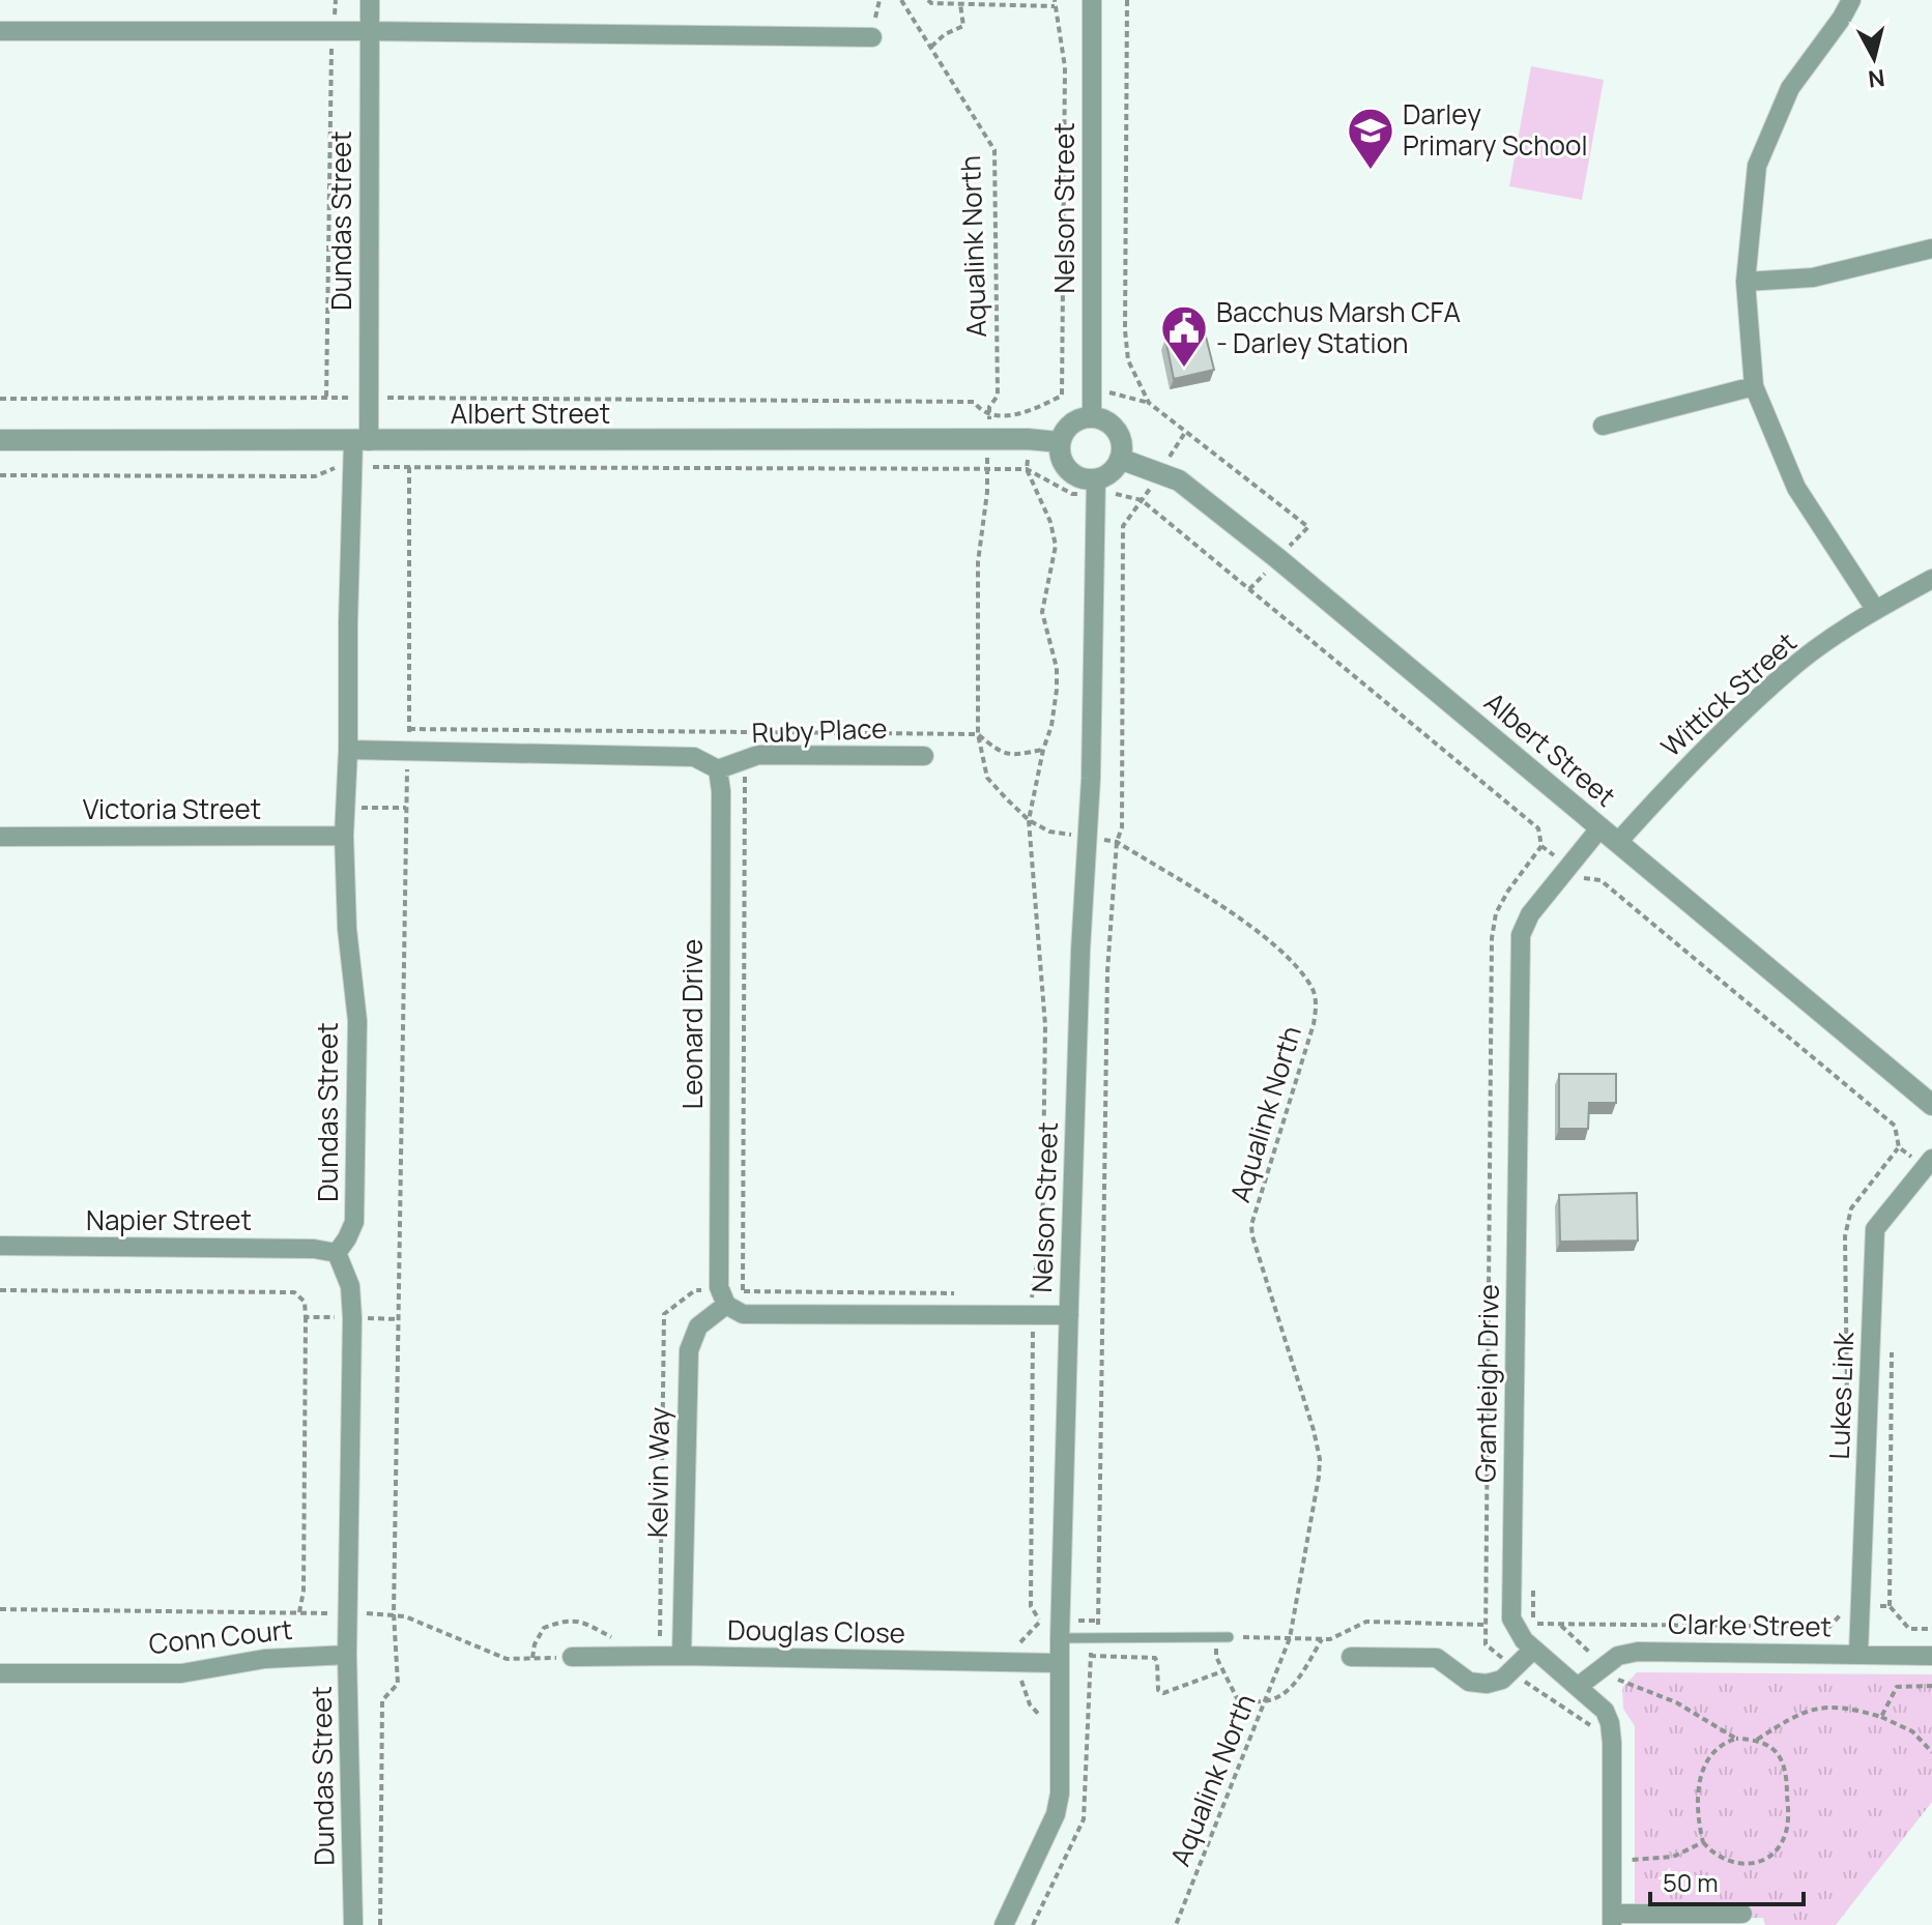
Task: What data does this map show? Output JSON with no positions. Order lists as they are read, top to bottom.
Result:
{
  "streets": {
    "street": [
      "Nelson Street",
      "Dundas Street",
      "Albert Street",
      "Wittick Street",
      "Ruby Place",
      "Victoria Street",
      "Leonard Drive",
      "Napier Street",
      "Grantleigh Drive",
      "Lukes Link",
      "Kelvin Way",
      "Clarke Street",
      "Douglas Close",
      "Conn Court"
    ],
    "path": ["Aqualink North"]
  },
  "crossings": [
    ["Nelson Street", "Aqualink North"],
    ["Nelson Street", "Albert Street"],
    ["Nelson Street", "Douglas Close"],
    ["Dundas Street", "Albert Street"],
    ["Dundas Street", "Victoria Street"],
    ["Dundas Street", "Napier Street"],
    ["Dundas Street", "Conn Court"],
    ["Albert Street", "Wittick Street"],
    ["Albert Street", "Grantleigh Drive"],
    ["Ruby Place", "Leonard Drive"],
    ["Leonard Drive", "Kelvin Way"],
    ["Lukes Link", "Clarke Street"],
    ["Kelvin Way", "Douglas Close"]
  ],
  "places": {
    "school or university": ["Darley Primary School"],
    "public building": ["Bacchus Marsh CFA - Darley Station"]
  },
  "scale_bar": "50 m",
  "north": "bottom"
}
